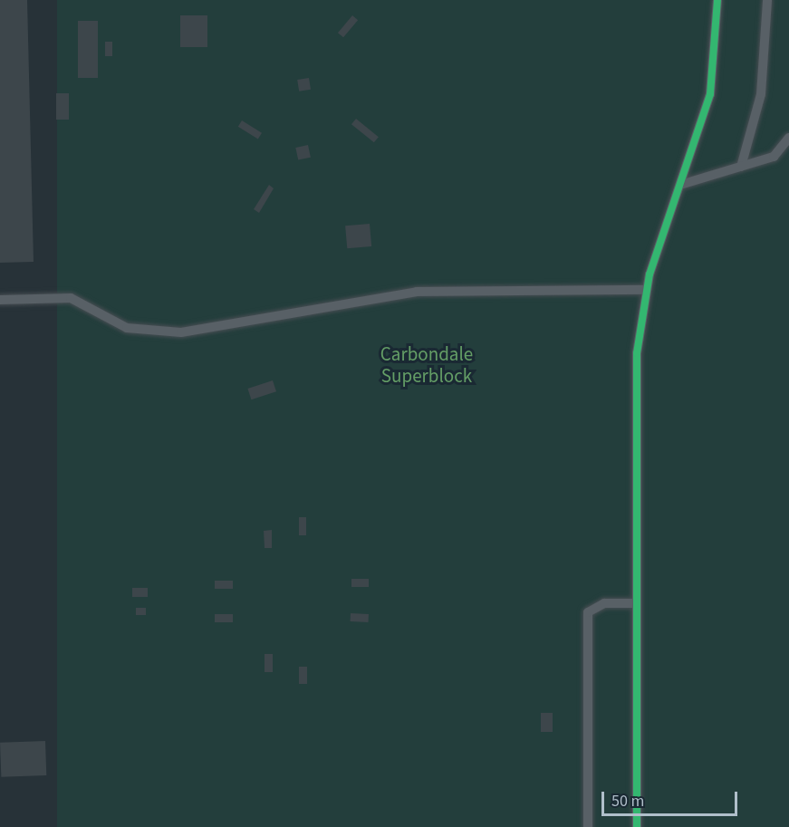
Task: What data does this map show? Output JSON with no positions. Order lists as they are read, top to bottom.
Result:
{
  "parks": ["Carbondale Superblock"],
  "scale_bar": "50 m"
}
